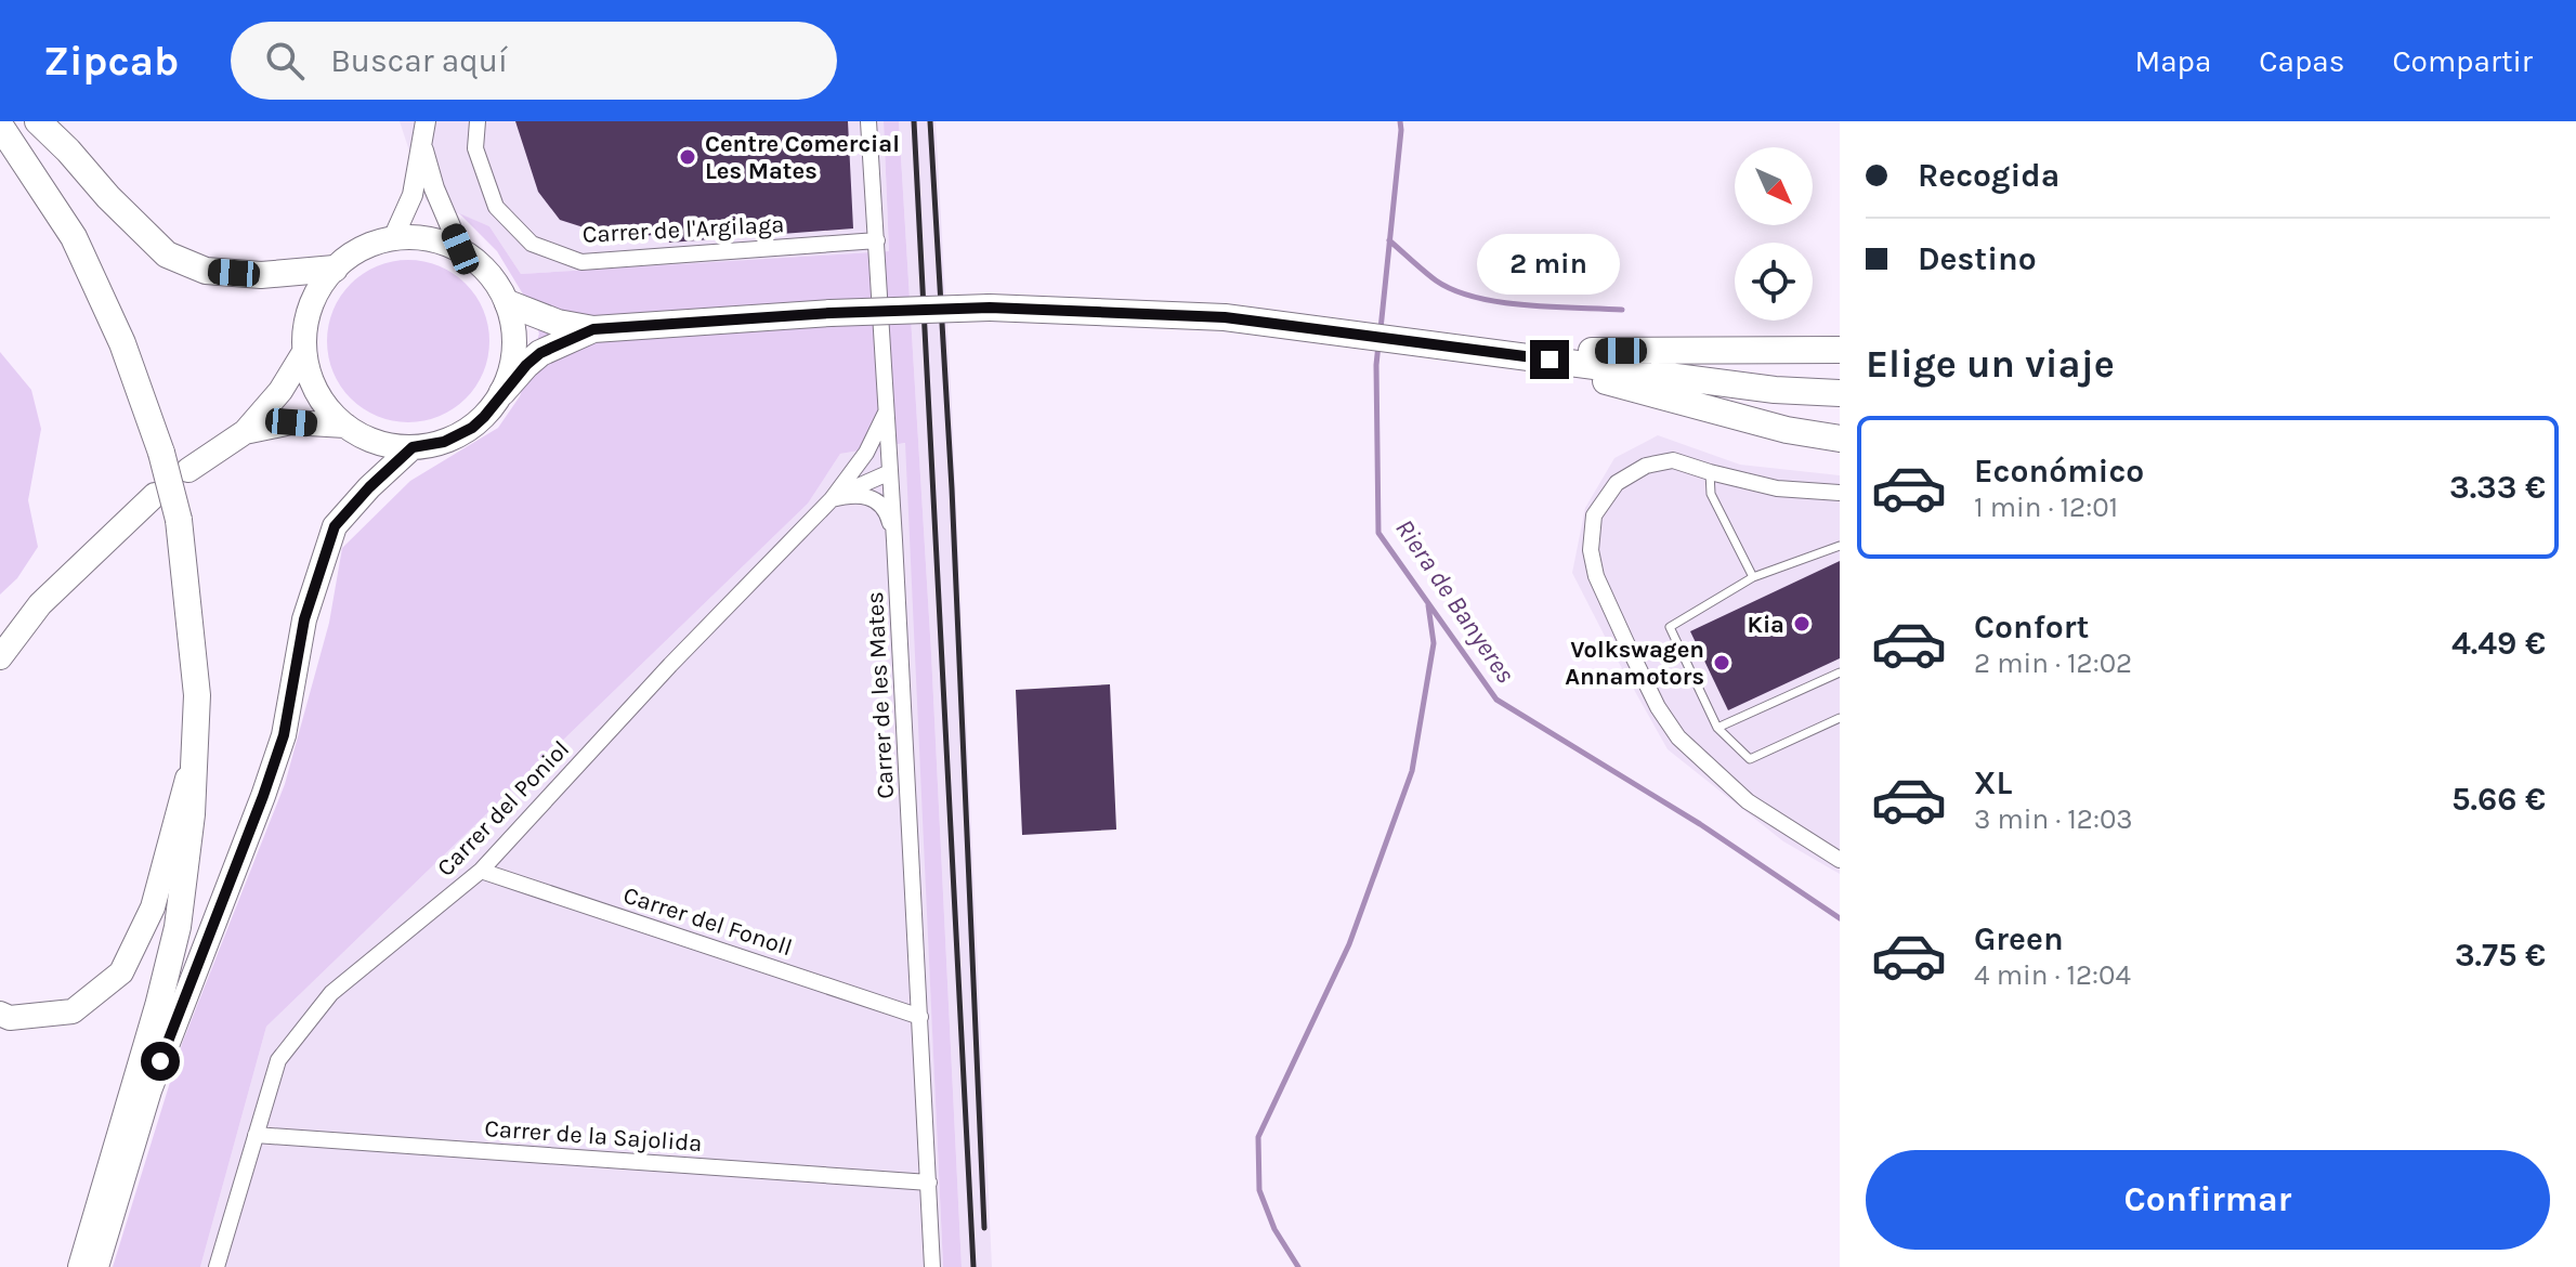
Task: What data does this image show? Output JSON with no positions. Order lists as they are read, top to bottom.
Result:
{
  "streets": {
    "street": [
      "Carrer de l'Argilaga",
      "Carrer de les Mates",
      "Carrer del Poniol",
      "Carrer del Fonoll",
      "Carrer de la Sajolida"
    ]
  },
  "crossings": [
    ["Carrer de l'Argilaga", "Carrer de les Mates"],
    ["Carrer de les Mates", "Carrer del Poniol"],
    ["Carrer de les Mates", "Carrer del Fonoll"],
    ["Carrer de les Mates", "Carrer de la Sajolida"],
    ["Carrer del Poniol", "Carrer del Fonoll"],
    ["Carrer del Poniol", "Carrer de la Sajolida"]
  ],
  "water": ["Riera de Banyeres"],
  "places": ["Centre Comercial Les Mates", "Kia", "Volkswagen Annamotors"],
  "north": "bottom right",
  "page": {
    "header": "Zipcab",
    "search": "Buscar aquí",
    "nav": ["Mapa", "Capas", "Compartir"],
    "banner": ["Recogida", "Destino"],
    "bubble": "2 min",
    "heading": "Elige un viaje",
    "list": [
      {
        "name": "Económico",
        "note": "1 min · 12:01",
        "value": "3.33 €"
      },
      {
        "name": "Confort",
        "note": "2 min · 12:02",
        "value": "4.49 €"
      },
      {
        "name": "XL",
        "note": "3 min · 12:03",
        "value": "5.66 €"
      },
      {
        "name": "Green",
        "note": "4 min · 12:04",
        "value": "3.75 €"
      }
    ],
    "buttons": "Confirmar"
  }
}
